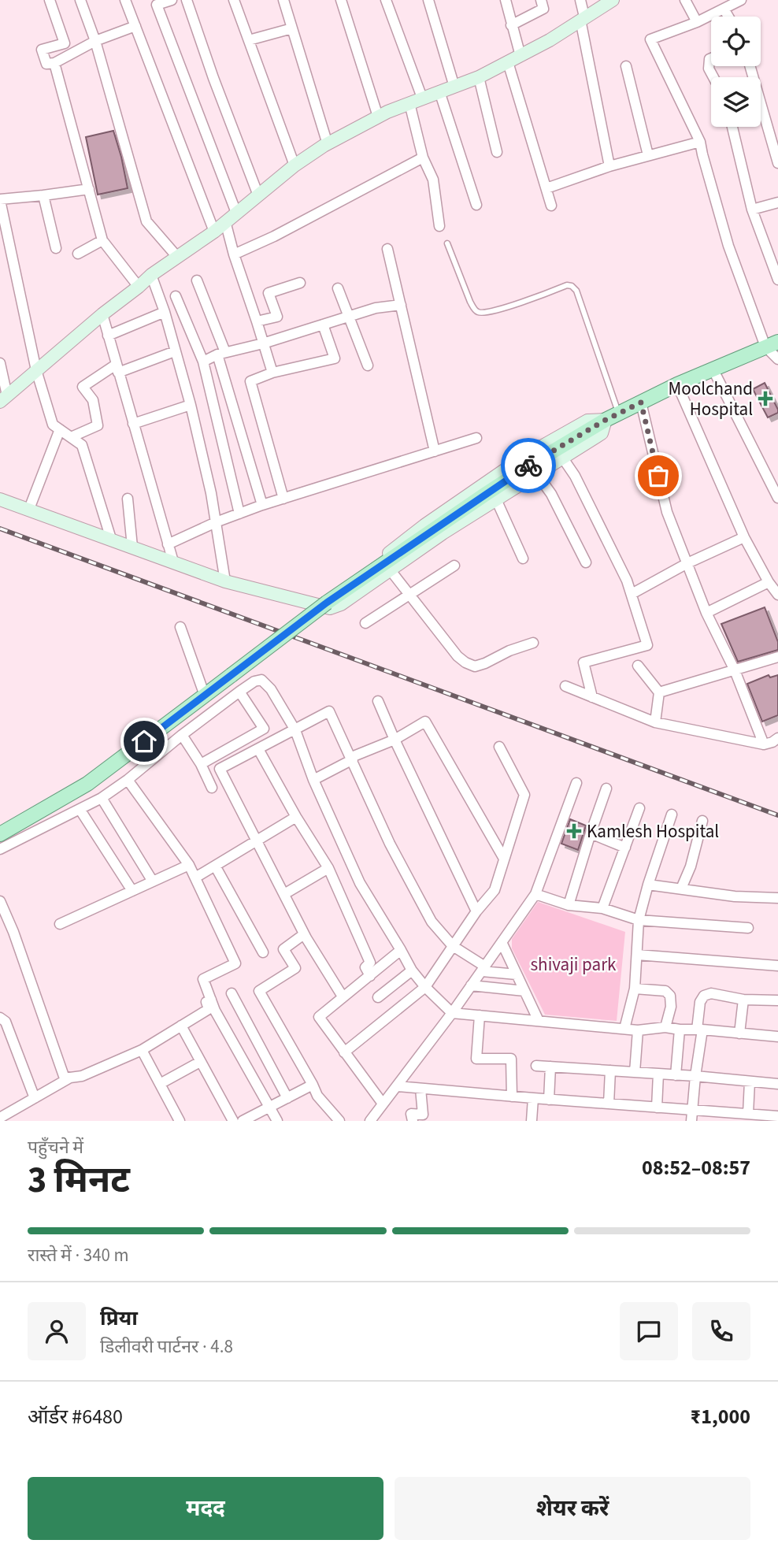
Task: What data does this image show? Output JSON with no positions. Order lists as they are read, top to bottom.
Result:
{
  "parks": ["shivaji park"],
  "places": {
    "health": ["Moolchand Hospital", "Kamlesh Hospital"]
  },
  "page": {
    "heading": ["3 मिनट", "पहुँचने में", "08:52–08:57"],
    "panel": [
      "प्रिया",
      "डिलीवरी पार्टनर · 4.8",
      "ऑर्डर #6480",
      "₹1,000"
    ],
    "bar": "रास्ते में · 340 m",
    "buttons": ["मदद", "शेयर करें"]
  }
}
